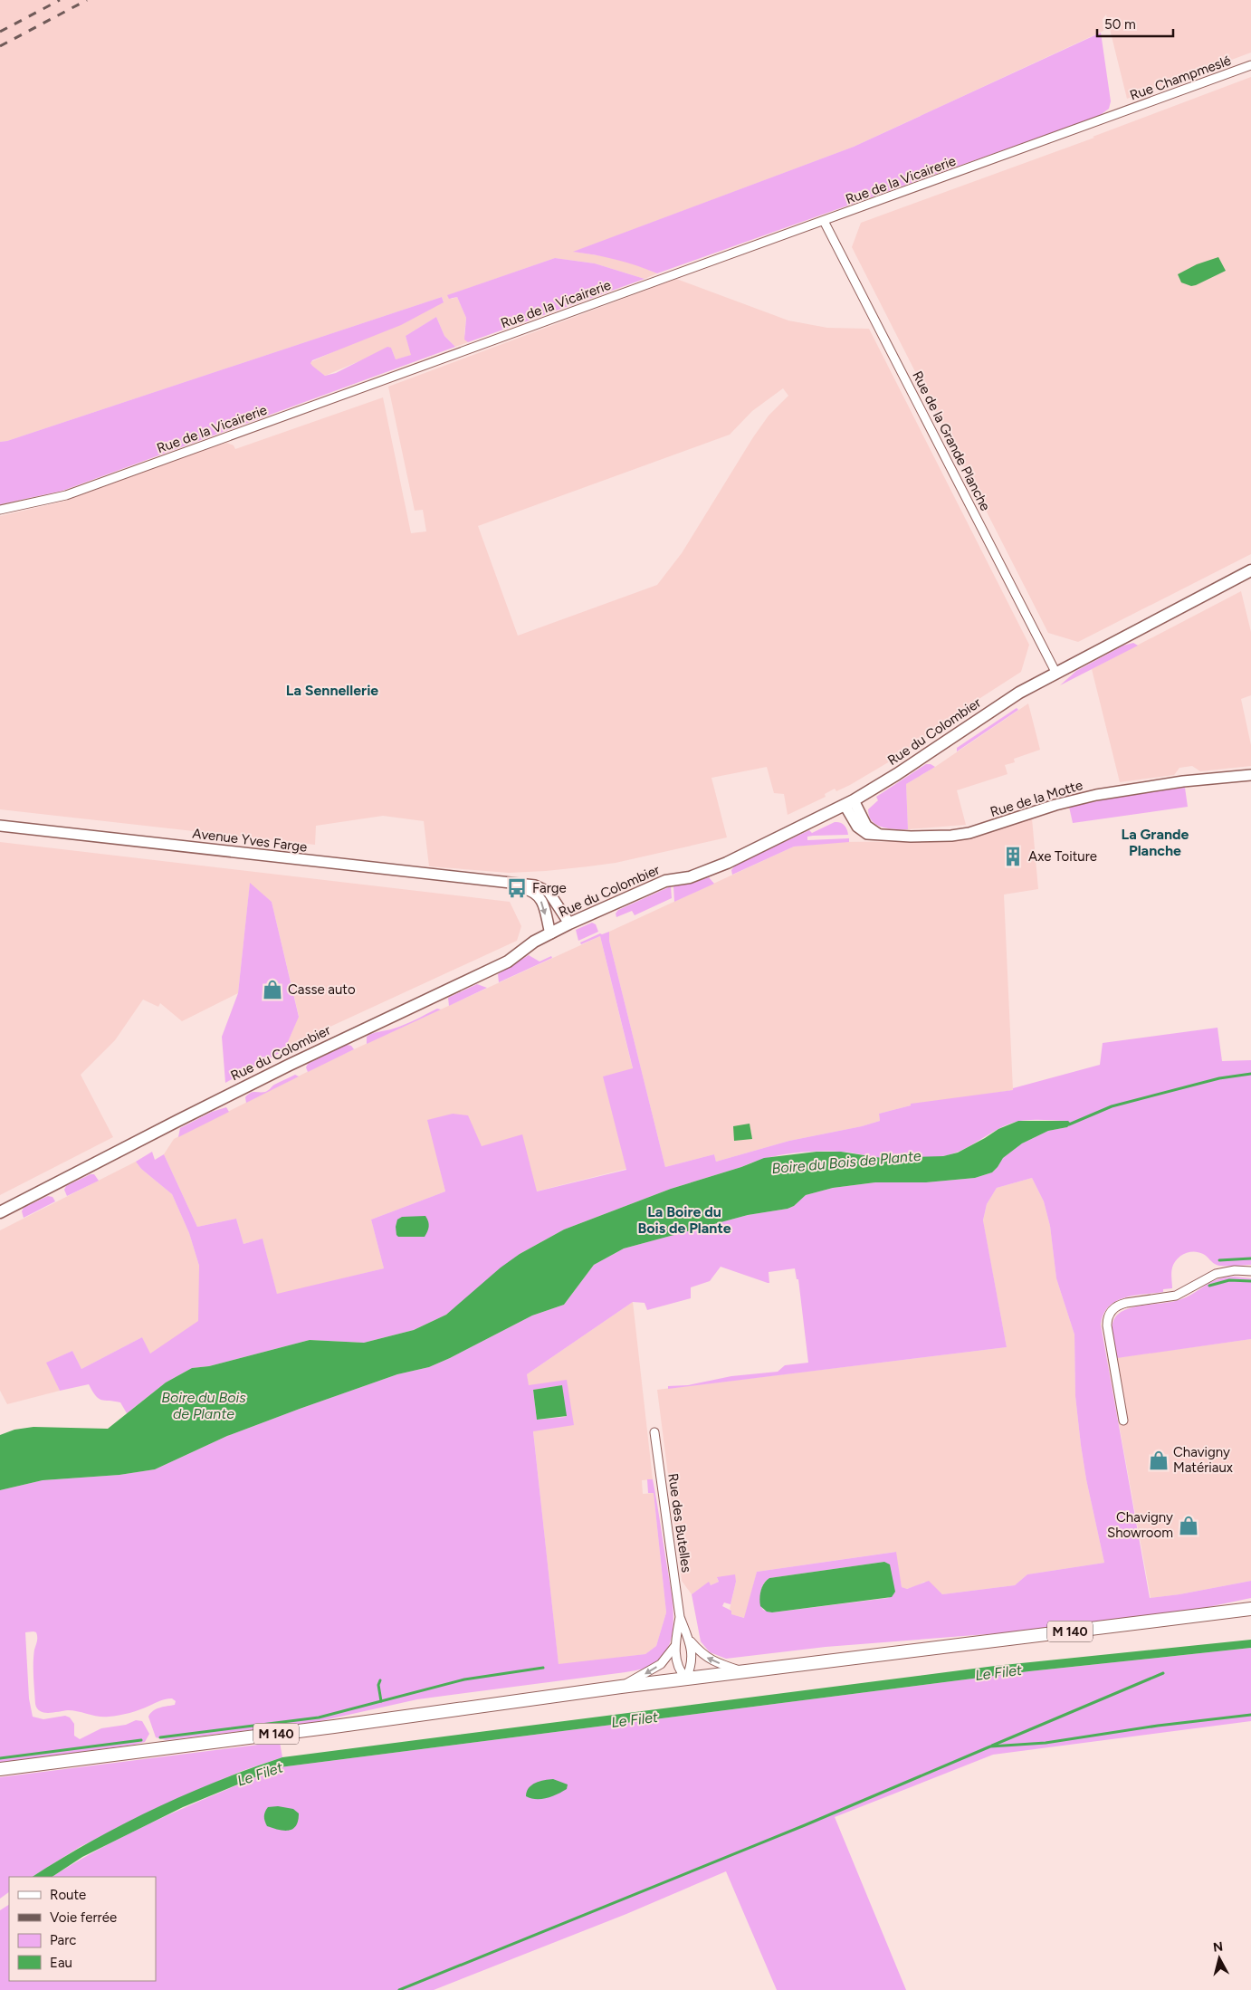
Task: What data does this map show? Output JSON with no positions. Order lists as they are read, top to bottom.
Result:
{
  "streets": {
    "main road": ["Rue du Colombier", "M 140"],
    "street": [
      "Rue Champmeslé",
      "Rue de la Vicairerie",
      "Rue de la Grande Planche",
      "Rue de la Motte",
      "Avenue Yves Farge",
      "Rue des Butelles"
    ]
  },
  "crossings": [
    ["Rue Champmeslé", "Rue de la Vicairerie"],
    ["Rue de la Vicairerie", "Rue de la Grande Planche"],
    ["Rue de la Grande Planche", "Rue du Colombier"],
    ["Rue du Colombier", "Rue de la Motte"],
    ["Rue du Colombier", "Avenue Yves Farge"],
    ["Rue des Butelles", "M 140"]
  ],
  "districts": ["La Sennellerie", "La Grande Planche", "La Boire du Bois de Plante"],
  "water": ["Boire du Bois de Plante", "Le Filet"],
  "places": {
    "building": ["Axe Toiture"],
    "bus stop": ["Farge"],
    "shop": ["Casse auto", "Chavigny Matériaux", "Chavigny Showroom"]
  },
  "legend": [
    "Route",
    "Voie ferrée",
    "Parc",
    "Eau"
  ],
  "scale_bar": "50 m",
  "north": "top"
}
